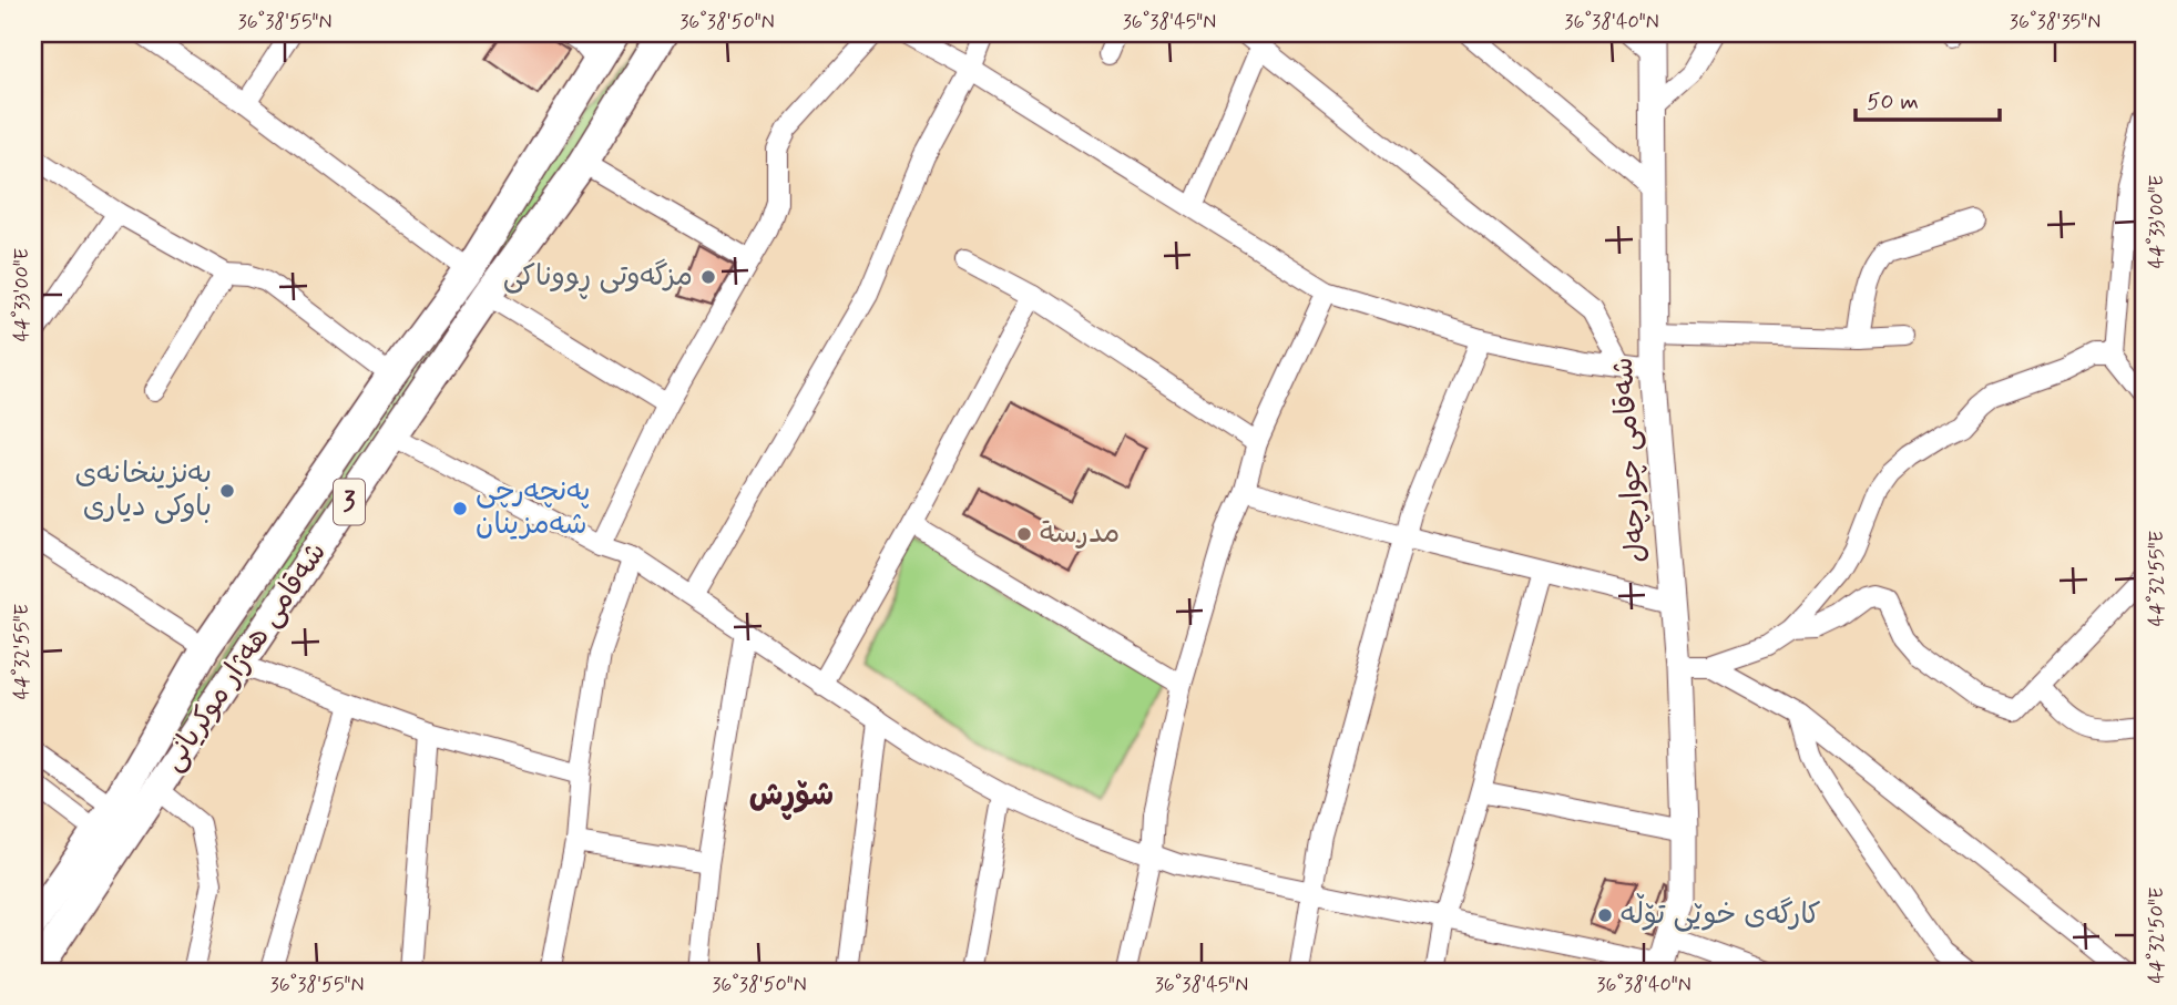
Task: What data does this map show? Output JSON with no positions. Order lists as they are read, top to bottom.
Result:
{
  "streets": {
    "highway": ["3", "شەقامی ھەژار موکریانی"],
    "main road": ["شەقامی چوارچەل"]
  },
  "districts": ["شۆڕش"],
  "places": [
    "مزگەوتی ڕووناکی",
    "بەنزینخانەی باوکی دیاری",
    "پەنچەرچی شەمزینان",
    "مدرسة",
    "کارگەی خوێی تۆڵە"
  ],
  "scale_bar": "50 m",
  "coordinates": [
    "36°38'55\"N",
    "36°38'50\"N",
    "36°38'45\"N",
    "36°38'40\"N",
    "36°38'35\"N",
    "44°33'00\"E",
    "44°32'55\"E",
    "44°32'50\"E"
  ]
}
